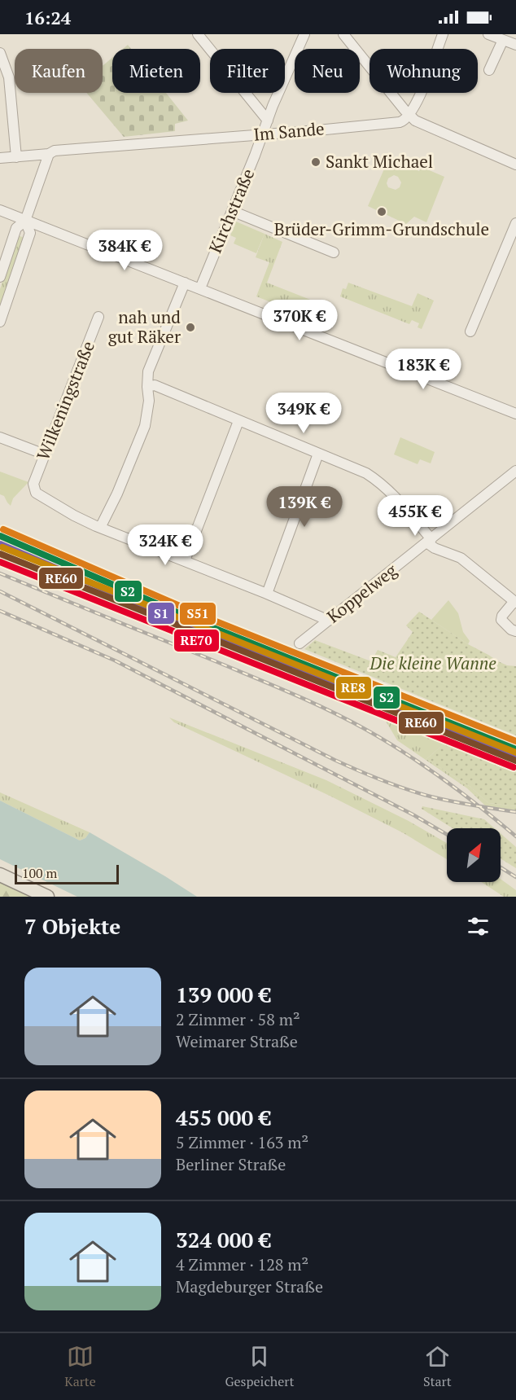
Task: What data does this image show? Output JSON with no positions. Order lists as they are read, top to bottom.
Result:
{
  "streets": {
    "street": [
      "Im Sande",
      "Kirchstraße",
      "Wilkeningstraße",
      "Koppelweg"
    ]
  },
  "crossings": [
    ["Im Sande", "Kirchstraße"]
  ],
  "parks": ["Die kleine Wanne"],
  "places": ["Sankt Michael", "Brüder-Grimm-Grundschule", "nah und gut Räker"],
  "lines": [
    "transit line S51",
    "transit line S2",
    "transit line S1",
    "transit line RE8",
    "transit line RE60",
    "transit line RE70"
  ],
  "scale_bar": "100 m",
  "north": "top right",
  "page": {
    "status": "16:24",
    "chip": [
      "Kaufen",
      "Mieten",
      "Filter",
      "Neu",
      "Wohnung"
    ],
    "price": [
      "384K €",
      "370K €",
      "183K €",
      "349K €",
      "139K €",
      "455K €",
      "324K €"
    ],
    "scale": "100 m",
    "heading": "7 Objekte",
    "list": [
      {
        "name": "139 000 €",
        "note": "2 Zimmer · 58 m² · Weimarer Straße"
      },
      {
        "name": "455 000 €",
        "note": "5 Zimmer · 163 m² · Berliner Straße"
      },
      {
        "name": "324 000 €",
        "note": "4 Zimmer · 128 m² · Magdeburger Straße"
      }
    ],
    "tabs": ["Karte", "Gespeichert", "Start"]
  }
}
